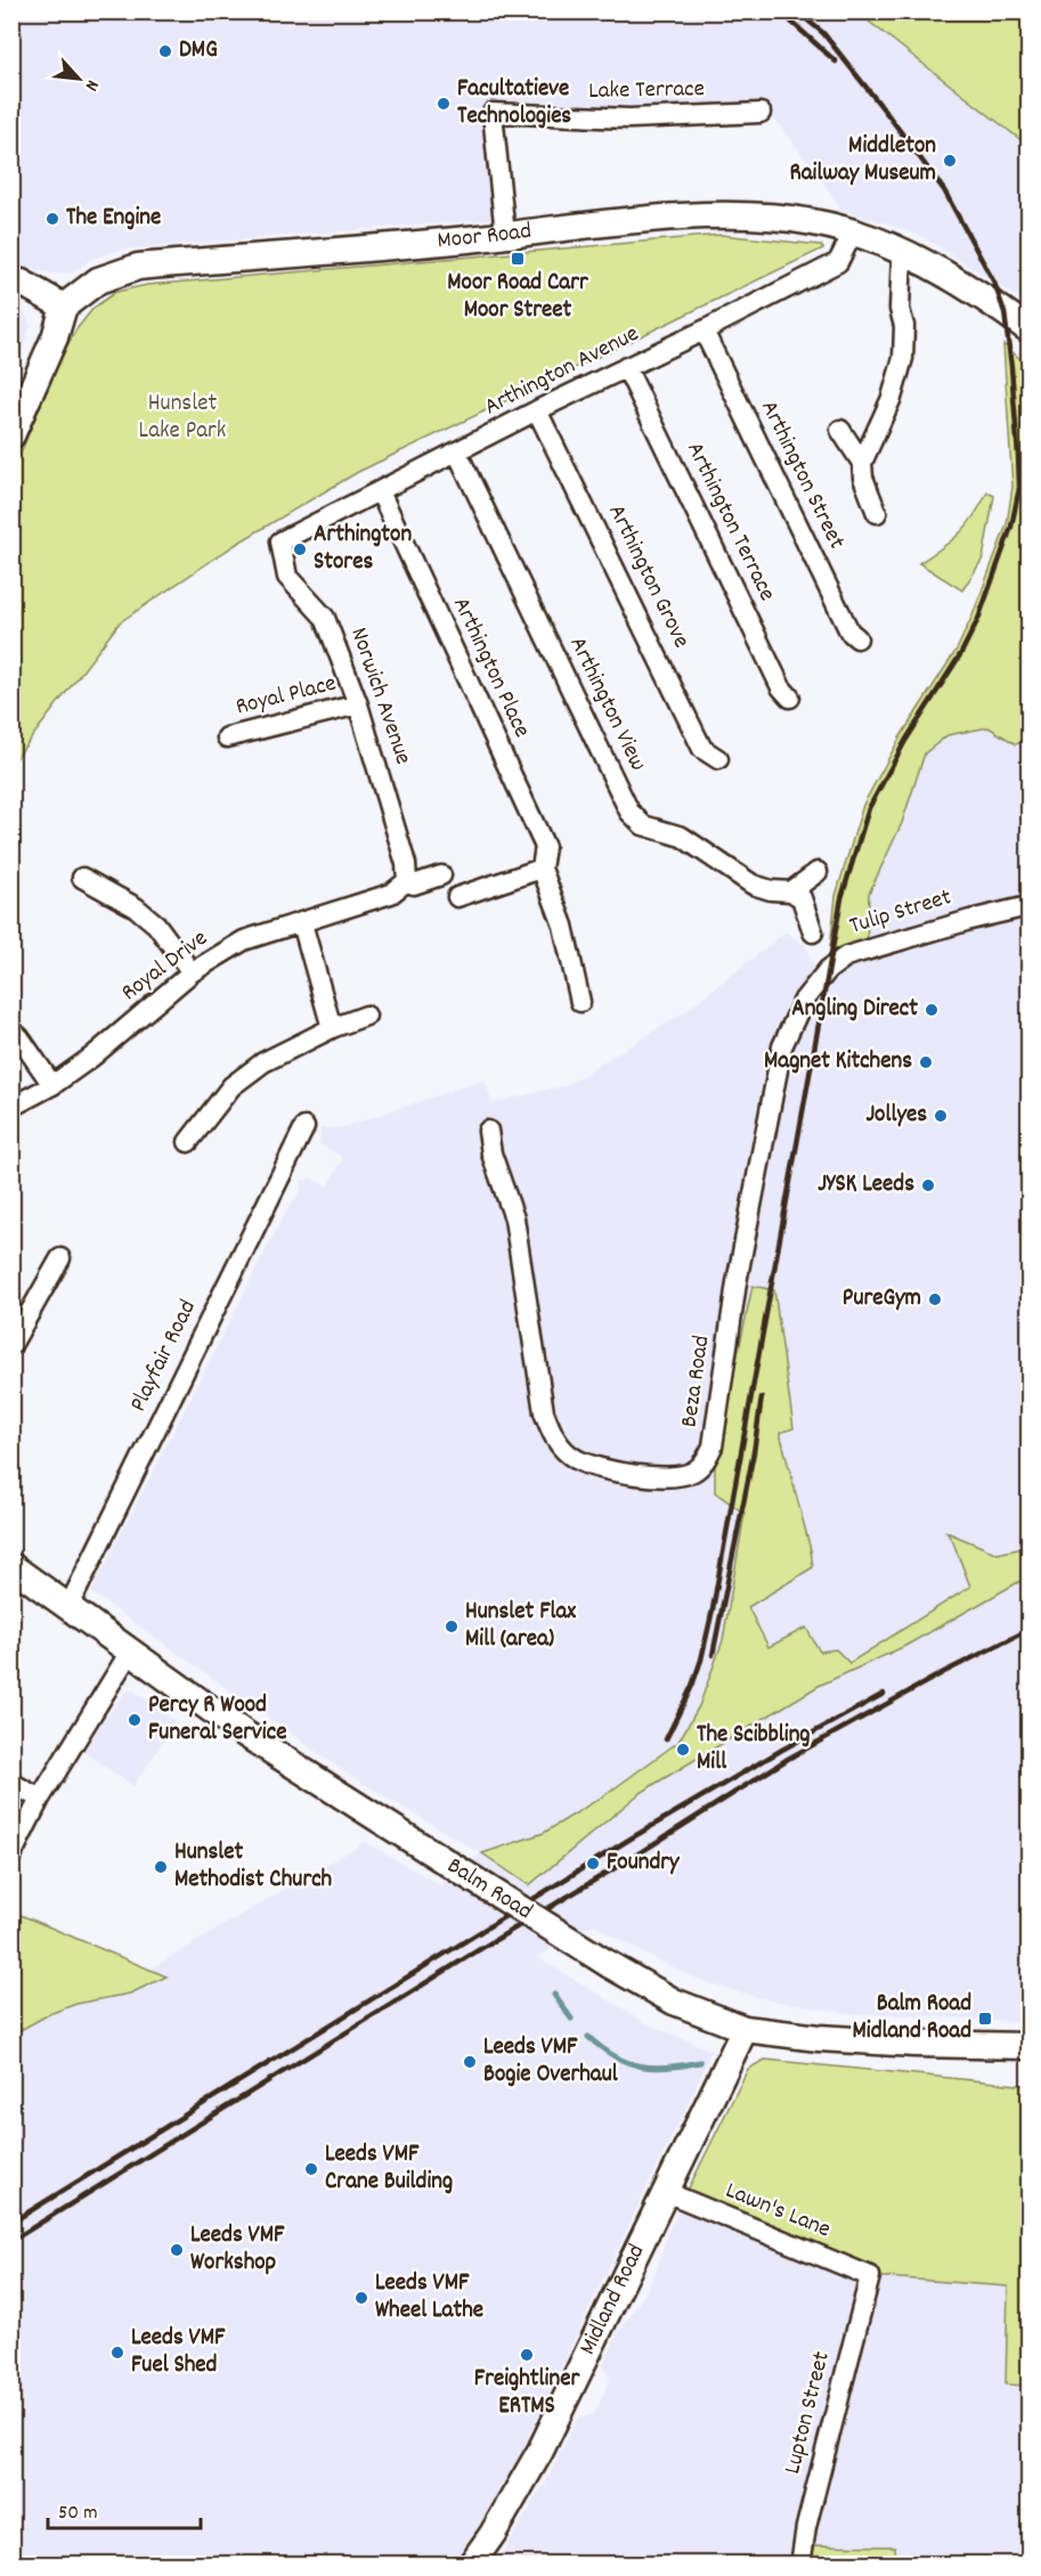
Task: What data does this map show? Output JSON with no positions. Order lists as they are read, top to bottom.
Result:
{
  "streets": {
    "street": [
      "Lake Terrace",
      "Moor Road",
      "Arthington Avenue",
      "Arthington Street",
      "Arthington Terrace",
      "Arthington Grove",
      "Arthington Place",
      "Royal Place",
      "Norwich Avenue",
      "Arthington View",
      "Tulip Street",
      "Royal Drive",
      "Playfair Road",
      "Beza Road",
      "Balm Road",
      "Lawn's Lane",
      "Midland Road",
      "Lupton Street"
    ]
  },
  "crossings": [
    ["Lake Terrace", "Moor Road"],
    ["Moor Road", "Arthington Avenue"],
    ["Arthington Avenue", "Arthington Street"],
    ["Arthington Avenue", "Arthington Terrace"],
    ["Arthington Avenue", "Arthington Grove"],
    ["Arthington Avenue", "Arthington Place"],
    ["Arthington Avenue", "Norwich Avenue"],
    ["Arthington Avenue", "Arthington View"],
    ["Royal Place", "Norwich Avenue"],
    ["Norwich Avenue", "Royal Drive"],
    ["Tulip Street", "Beza Road"],
    ["Playfair Road", "Balm Road"],
    ["Balm Road", "Midland Road"],
    ["Lawn's Lane", "Midland Road"],
    ["Lawn's Lane", "Lupton Street"]
  ],
  "parks": ["Hunslet Lake Park"],
  "places": {
    "other": [
      "DMG",
      "Facultatieve Technologies",
      "Middleton Railway Museum",
      "The Engine",
      "Arthington Stores",
      "Angling Direct",
      "Magnet Kitchens",
      "Jollyes",
      "JYSK Leeds",
      "PureGym",
      "Hunslet Flax Mill (area)",
      "Percy R Wood Funeral Service",
      "The Scibbling Mill",
      "Foundry",
      "Hunslet Methodist Church",
      "Leeds VMF Bogie Overhaul",
      "Leeds VMF Crane Building",
      "Leeds VMF Workshop",
      "Leeds VMF Wheel Lathe",
      "Leeds VMF Fuel Shed",
      "Freightliner ERTMS"
    ],
    "transit": ["Moor Road Carr Moor Street", "Balm Road Midland Road"]
  },
  "scale_bar": "50 m",
  "north": "bottom right"
}
